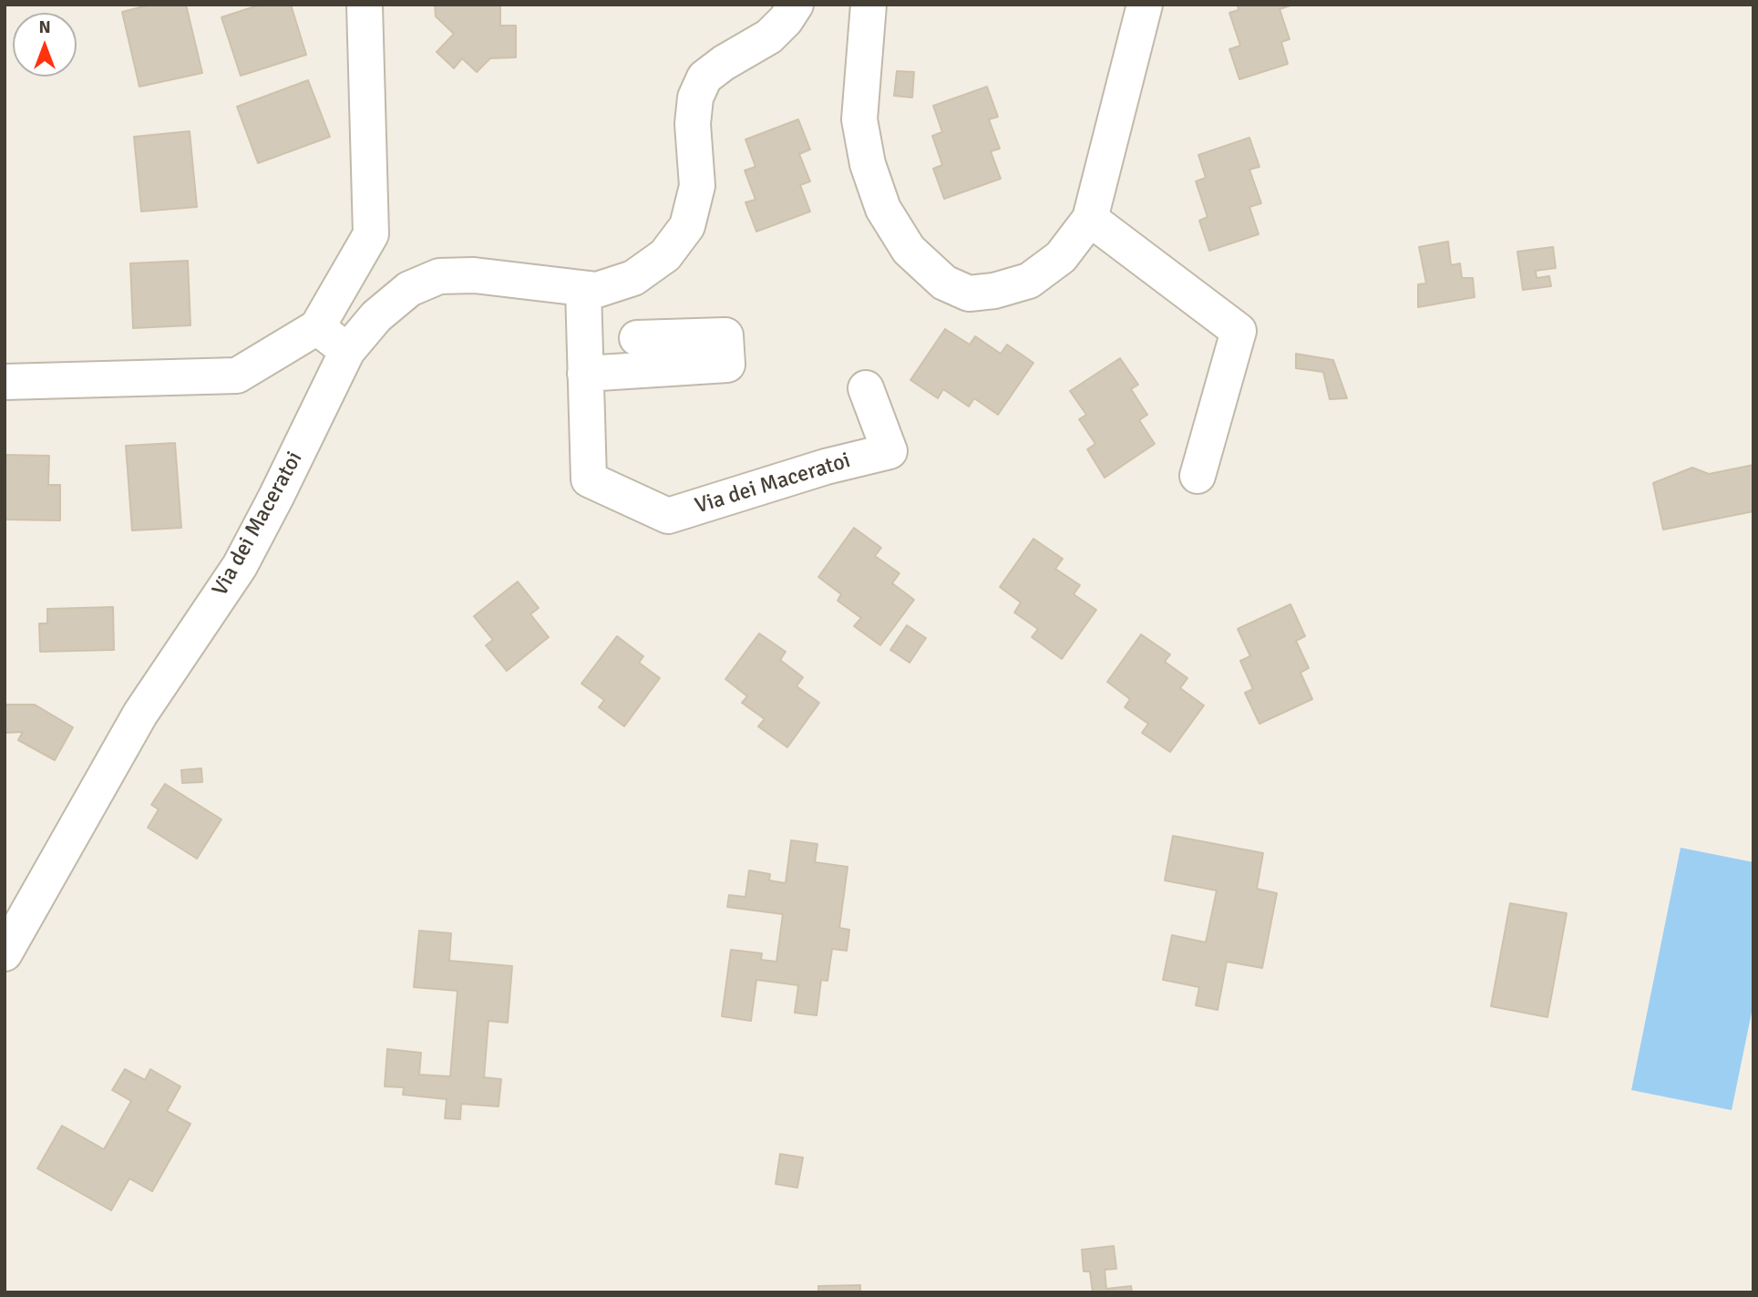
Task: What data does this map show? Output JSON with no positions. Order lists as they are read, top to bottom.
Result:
{
  "streets": {
    "street": ["Via dei Maceratoi"]
  },
  "north": "top"
}
